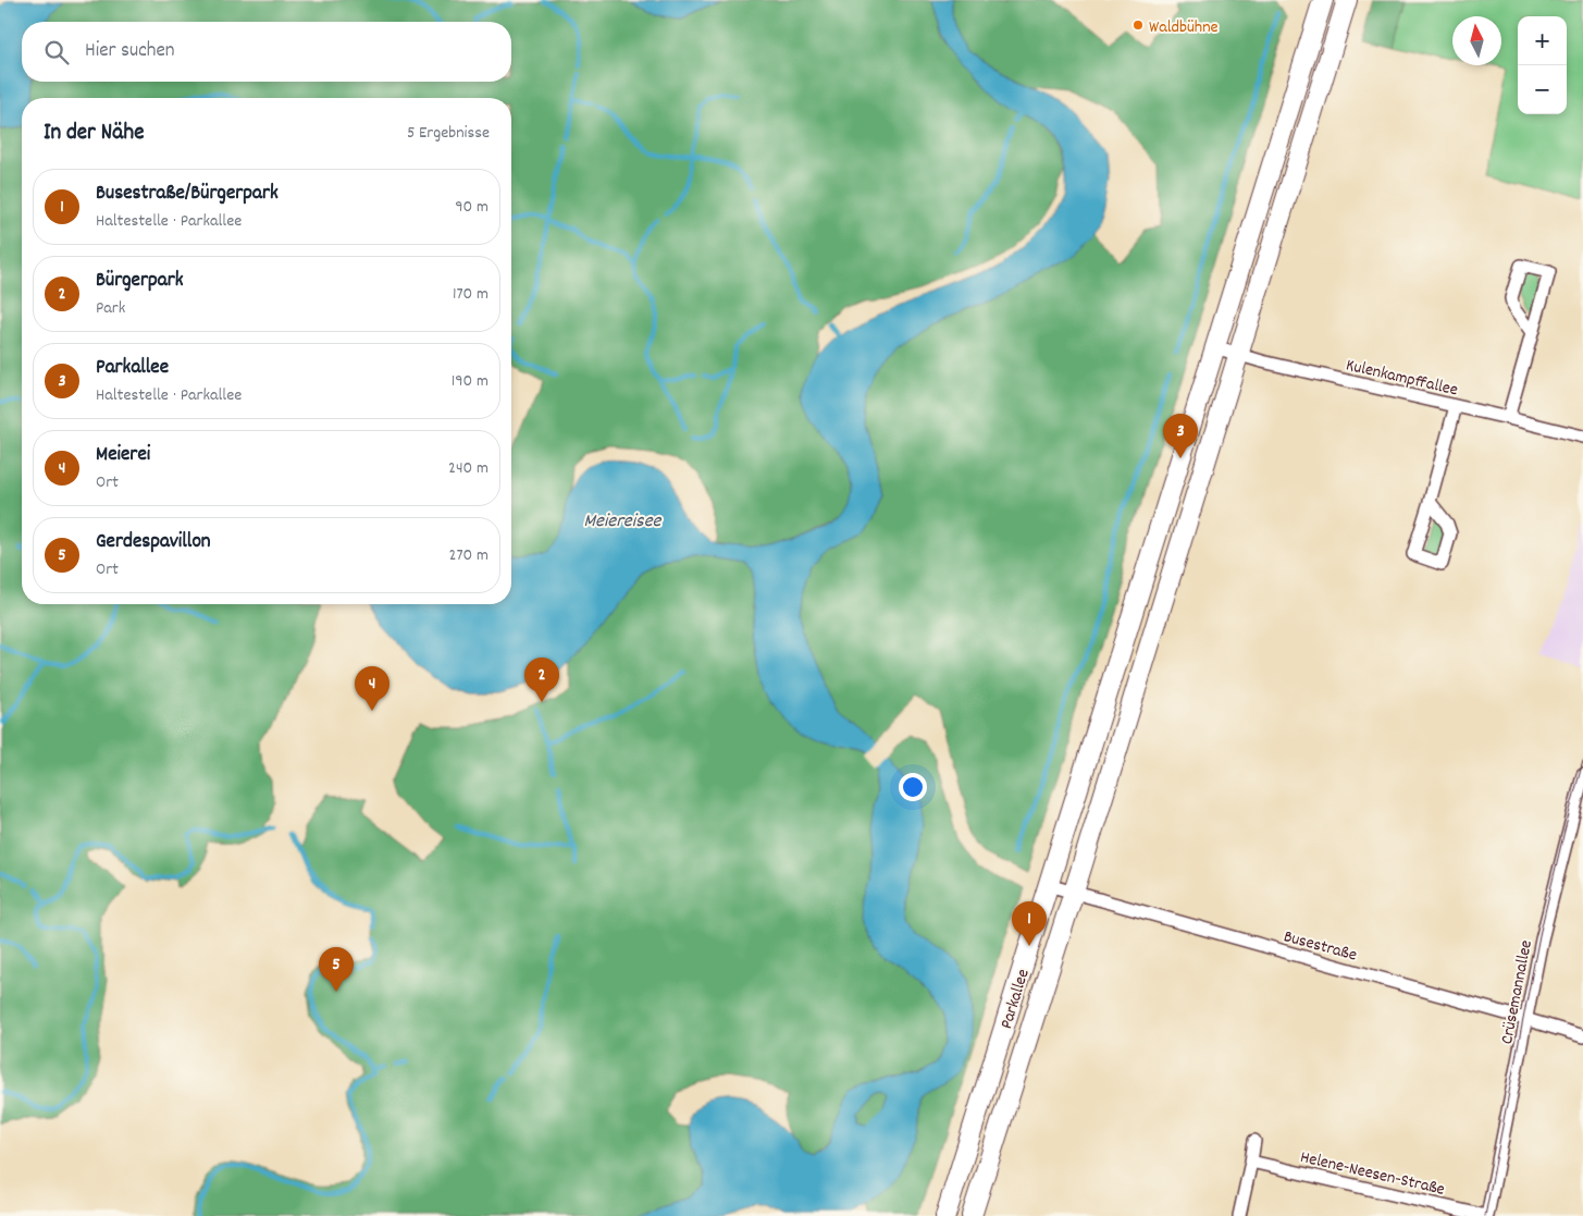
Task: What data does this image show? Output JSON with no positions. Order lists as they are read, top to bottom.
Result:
{
  "streets": {
    "main road": ["Parkallee"],
    "street": [
      "Kulenkampffallee",
      "Busestraße",
      "Crüsemannallee",
      "Helene-Neesen-Straße"
    ]
  },
  "crossings": [
    ["Kulenkampffallee", "Parkallee"],
    ["Busestraße", "Crüsemannallee"],
    ["Busestraße", "Parkallee"],
    ["Crüsemannallee", "Helene-Neesen-Straße"]
  ],
  "water": ["Meiereisee"],
  "places": ["Waldbühne"],
  "north": "top",
  "page": {
    "map_buttons": ["+", "−"],
    "search": "Hier suchen",
    "heading": ["In der Nähe", "5 Ergebnisse"],
    "list": [
      {
        "mark": "1",
        "name": "Busestraße/Bürgerpark",
        "note": "Haltestelle · Parkallee",
        "value": "90 m"
      },
      {
        "mark": "2",
        "name": "Bürgerpark",
        "note": "Park",
        "value": "170 m"
      },
      {
        "mark": "3",
        "name": "Parkallee",
        "note": "Haltestelle · Parkallee",
        "value": "190 m"
      },
      {
        "mark": "4",
        "name": "Meierei",
        "note": "Ort",
        "value": "240 m"
      },
      {
        "mark": "5",
        "name": "Gerdespavillon",
        "note": "Ort",
        "value": "270 m"
      }
    ],
    "pins": [
      "3",
      "2",
      "4",
      "1",
      "5"
    ]
  }
}
